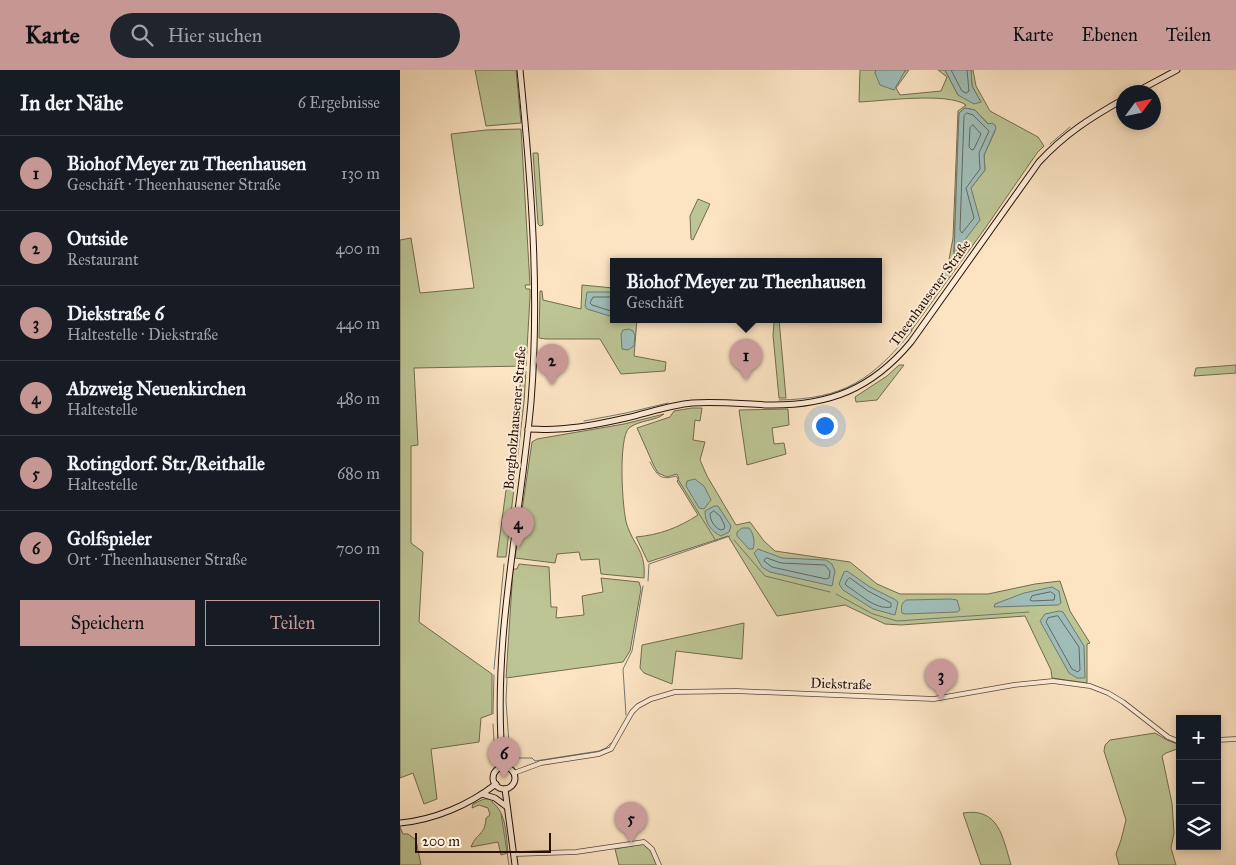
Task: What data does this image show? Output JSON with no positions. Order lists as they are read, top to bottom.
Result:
{
  "streets": {
    "main road": ["Theenhausener Straße", "Borgholzhausener Straße"],
    "street": ["Diekstraße"]
  },
  "crossings": [
    ["Theenhausener Straße", "Borgholzhausener Straße"],
    ["Borgholzhausener Straße", "Diekstraße"]
  ],
  "scale_bar": "200 m",
  "north": "top right",
  "page": {
    "header": "Karte",
    "search": "Hier suchen",
    "nav": ["Karte", "Ebenen", "Teilen"],
    "heading": ["In der Nähe", "6 Ergebnisse"],
    "list": [
      {
        "mark": "1",
        "name": "Biohof Meyer zu Theenhausen",
        "note": "Geschäft · Theenhausener Straße",
        "value": "130 m"
      },
      {
        "mark": "2",
        "name": "Outside",
        "note": "Restaurant",
        "value": "400 m"
      },
      {
        "mark": "3",
        "name": "Diekstraße 6",
        "note": "Haltestelle · Diekstraße",
        "value": "440 m"
      },
      {
        "mark": "4",
        "name": "Abzweig Neuenkirchen",
        "note": "Haltestelle",
        "value": "480 m"
      },
      {
        "mark": "5",
        "name": "Rotingdorf. Str./Reithalle",
        "note": "Haltestelle",
        "value": "680 m"
      },
      {
        "mark": "6",
        "name": "Golfspieler",
        "note": "Ort · Theenhausener Straße",
        "value": "700 m"
      }
    ],
    "popup": ["Biohof Meyer zu Theenhausen", "Geschäft"],
    "pins": [
      "1",
      "2",
      "4",
      "3",
      "6",
      "5"
    ],
    "buttons": ["Speichern", "Teilen"],
    "map_buttons": ["+", "−"],
    "scale": "200 m"
  }
}
